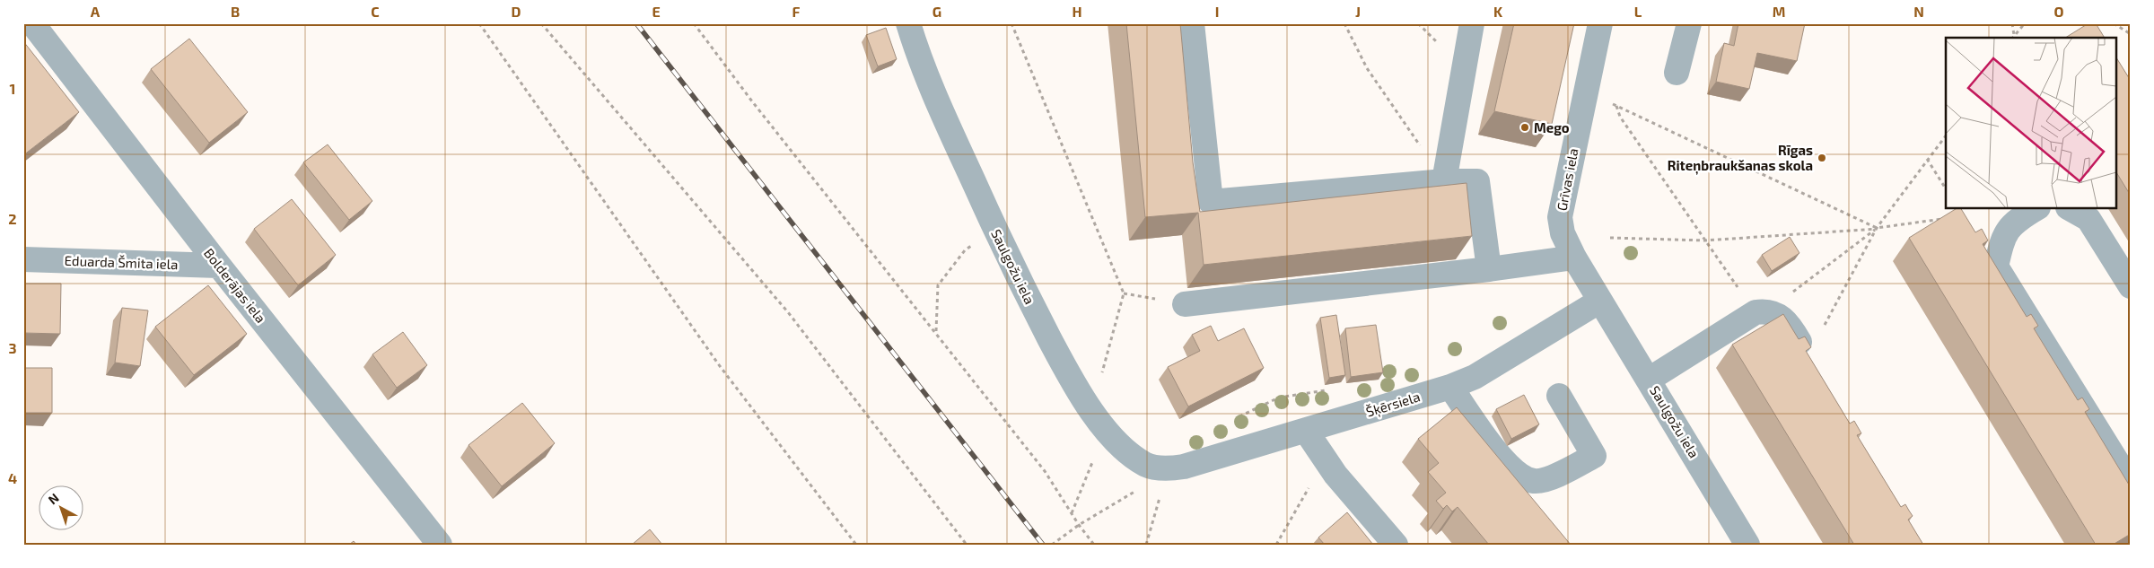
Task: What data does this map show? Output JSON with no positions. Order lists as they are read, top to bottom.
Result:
{
  "streets": {
    "street": [
      "Grīvas iela",
      "Eduarda Šmita iela",
      "Saulgožu iela",
      "Bolderājas iela",
      "Šķērsiela"
    ]
  },
  "crossings": [
    ["Grīvas iela", "Saulgožu iela"],
    ["Grīvas iela", "Šķērsiela"],
    ["Eduarda Šmita iela", "Bolderājas iela"],
    ["Saulgožu iela", "Šķērsiela"]
  ],
  "places": ["Mego", "Rīgas Riteņbraukšanas skola"],
  "north": "top left",
  "grid": {
    "columns": [
      "A",
      "B",
      "C",
      "D",
      "E",
      "F",
      "G",
      "H",
      "I",
      "J",
      "K",
      "L",
      "M",
      "N",
      "O"
    ],
    "rows": [
      "1",
      "2",
      "3",
      "4"
    ]
  }
}
